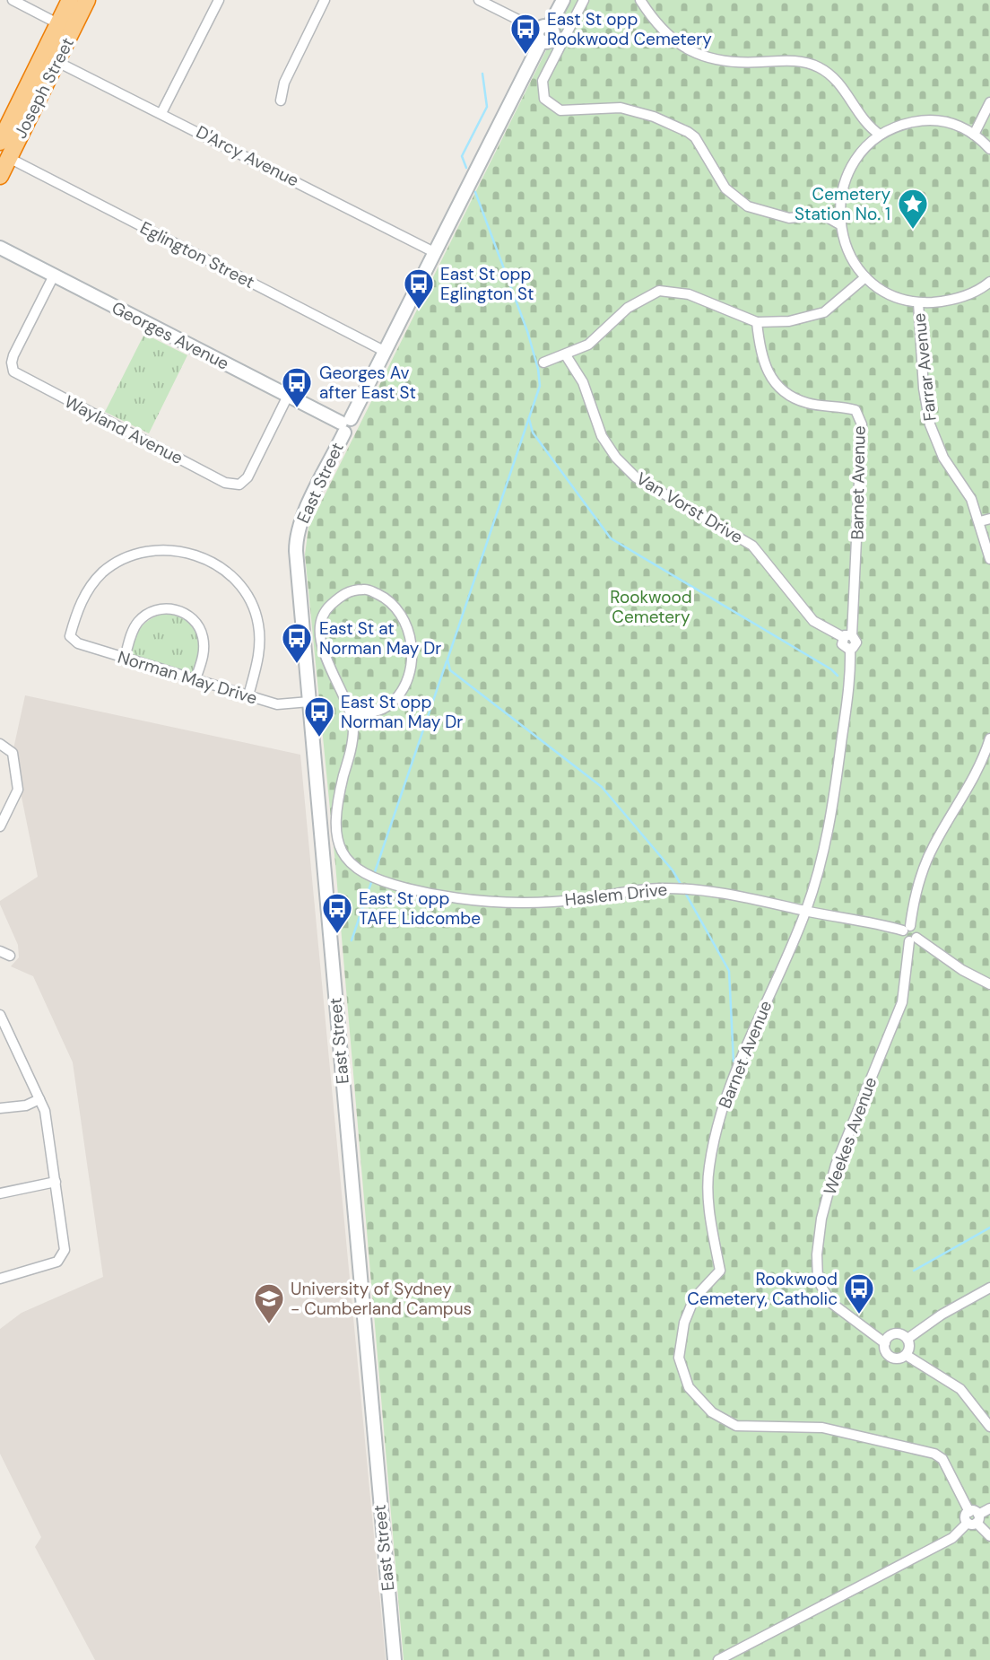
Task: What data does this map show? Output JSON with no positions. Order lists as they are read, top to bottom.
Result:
{
  "streets": {
    "highway": ["Joseph Street"],
    "main road": ["Georges Avenue", "East Street"],
    "street": [
      "D'Arcy Avenue",
      "Eglington Street",
      "Farrar Avenue",
      "Wayland Avenue",
      "Barnet Avenue",
      "Van Vorst Drive",
      "Norman May Drive",
      "Haslem Drive",
      "Weekes Avenue"
    ]
  },
  "crossings": [
    ["Joseph Street", "D'Arcy Avenue"],
    ["Joseph Street", "Eglington Street"],
    ["D'Arcy Avenue", "East Street"],
    ["Eglington Street", "East Street"],
    ["Georges Avenue", "Wayland Avenue"],
    ["Georges Avenue", "East Street"],
    ["East Street", "Norman May Drive"],
    ["Barnet Avenue", "Van Vorst Drive"],
    ["Barnet Avenue", "Haslem Drive"]
  ],
  "parks": ["Rookwood Cemetery"],
  "places": {
    "bus stop": [
      "East St opp Rookwood Cemetery",
      "East St opp Eglington St",
      "Georges Av after East St",
      "East St at Norman May Dr",
      "East St opp Norman May Dr",
      "East St opp TAFE Lidcombe",
      "Rookwood Cemetery, Catholic"
    ],
    "place": ["Cemetery Station No. 1"],
    "school or university": ["University of Sydney - Cumberland Campus"]
  }
}
